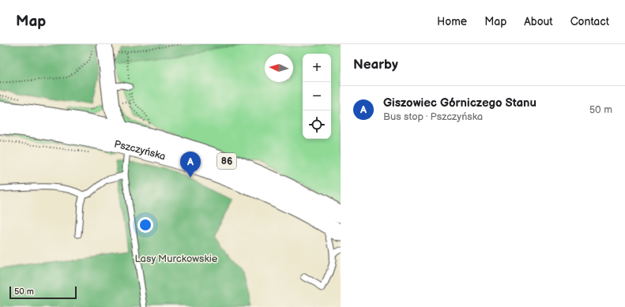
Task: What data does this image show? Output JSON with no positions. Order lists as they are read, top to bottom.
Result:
{
  "streets": {
    "main road": ["Pszczyńska", "86"]
  },
  "parks": ["Lasy Murckowskie"],
  "scale_bar": "50 m",
  "north": "left",
  "page": {
    "header": "Map",
    "nav": [
      "Home",
      "Map",
      "About",
      "Contact"
    ],
    "heading": "Nearby",
    "map_buttons": ["+", "−"],
    "list": [
      {
        "mark": "A",
        "name": "Giszowiec Górniczego Stanu",
        "note": "Bus stop · Pszczyńska",
        "value": "50 m"
      }
    ],
    "pins": "A",
    "scale": "50 m"
  }
}
